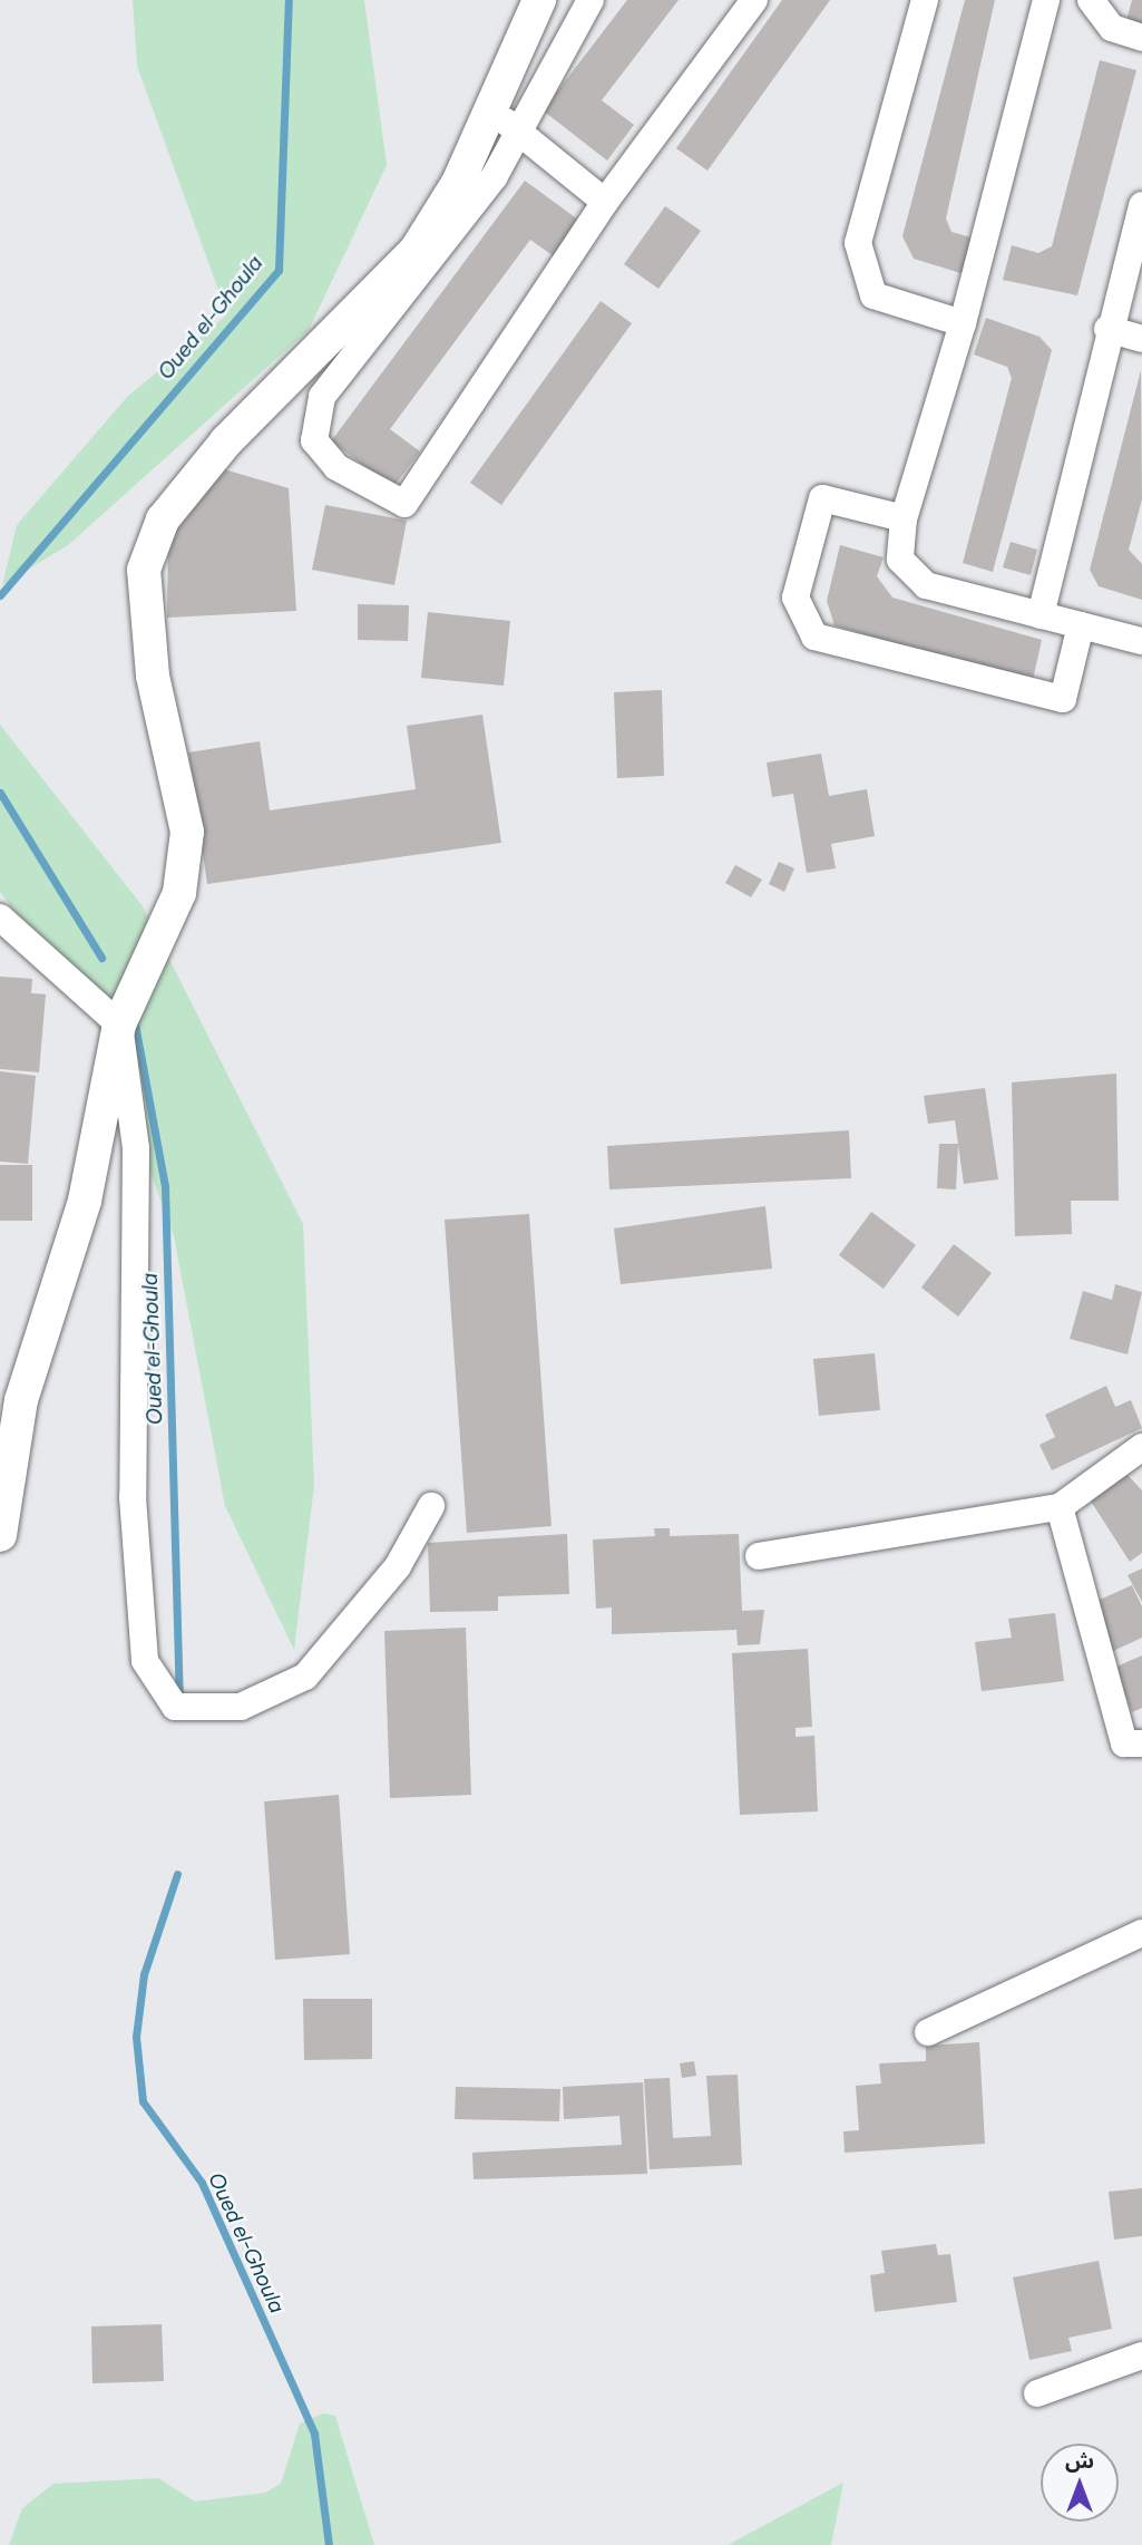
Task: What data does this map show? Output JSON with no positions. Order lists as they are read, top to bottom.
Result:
{
  "water": ["Oued el-Ghoula"],
  "north": "top"
}
